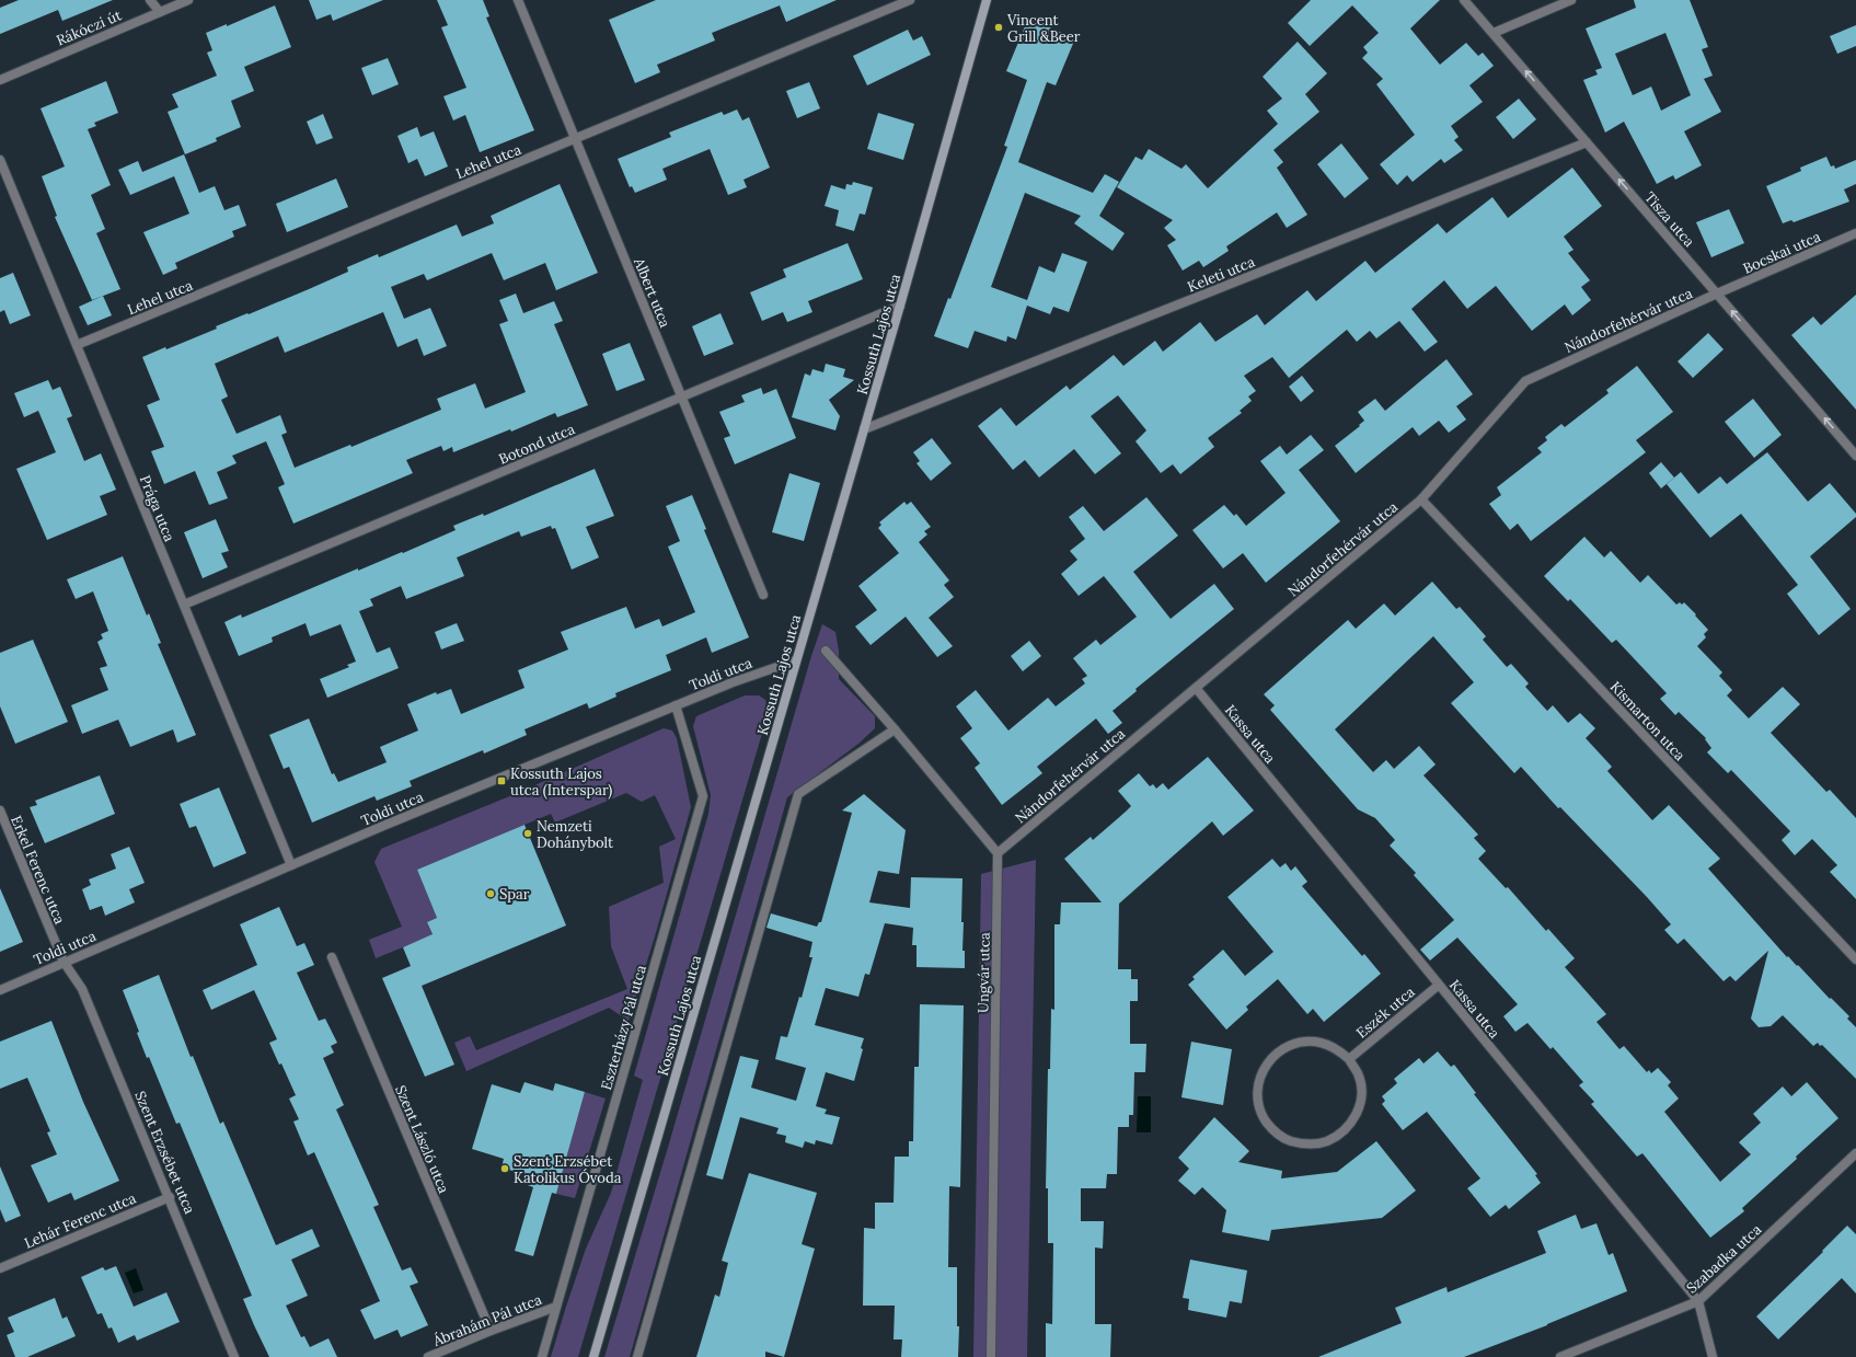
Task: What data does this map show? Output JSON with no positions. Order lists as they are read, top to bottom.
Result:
{
  "streets": {
    "street": [
      "Rákóczi út",
      "Lehel utca",
      "Tisza utca",
      "Bocskai utca",
      "Keleti utca",
      "Albert utca",
      "Nándorfehérvár utca",
      "Kossuth Lajos utca",
      "Botond utca",
      "Prága utca",
      "Toldi utca",
      "Kismarton utca",
      "Kassa utca",
      "Erkel Ferenc utca",
      "Ungvár utca",
      "Eszék utca",
      "Eszterházy Pál utca",
      "Szent László utca",
      "Szent Erzsébet utca",
      "Lehár Ferenc utca",
      "Szabadka utca",
      "Ábrahám Pál utca"
    ]
  },
  "crossings": [
    ["Lehel utca", "Albert utca"],
    ["Lehel utca", "Prága utca"],
    ["Tisza utca", "Bocskai utca"],
    ["Tisza utca", "Keleti utca"],
    ["Tisza utca", "Nándorfehérvár utca"],
    ["Bocskai utca", "Nándorfehérvár utca"],
    ["Keleti utca", "Kossuth Lajos utca"],
    ["Albert utca", "Botond utca"],
    ["Nándorfehérvár utca", "Kismarton utca"],
    ["Nándorfehérvár utca", "Kassa utca"],
    ["Nándorfehérvár utca", "Ungvár utca"],
    ["Kossuth Lajos utca", "Botond utca"],
    ["Kossuth Lajos utca", "Toldi utca"],
    ["Botond utca", "Prága utca"],
    ["Prága utca", "Toldi utca"],
    ["Toldi utca", "Erkel Ferenc utca"],
    ["Toldi utca", "Eszterházy Pál utca"],
    ["Toldi utca", "Szent Erzsébet utca"],
    ["Kassa utca", "Eszék utca"],
    ["Kassa utca", "Szabadka utca"],
    ["Erkel Ferenc utca", "Szent Erzsébet utca"],
    ["Eszterházy Pál utca", "Ábrahám Pál utca"],
    ["Szent László utca", "Ábrahám Pál utca"],
    ["Szent Erzsébet utca", "Lehár Ferenc utca"]
  ],
  "one_way": ["Tisza utca"],
  "places": {
    "other": [
      "Vincent Grill &Beer",
      "Nemzeti Dohánybolt",
      "Spar",
      "Szent Erzsébet Katolikus Óvoda"
    ],
    "transit": ["Kossuth Lajos utca (Interspar)"]
  }
}
